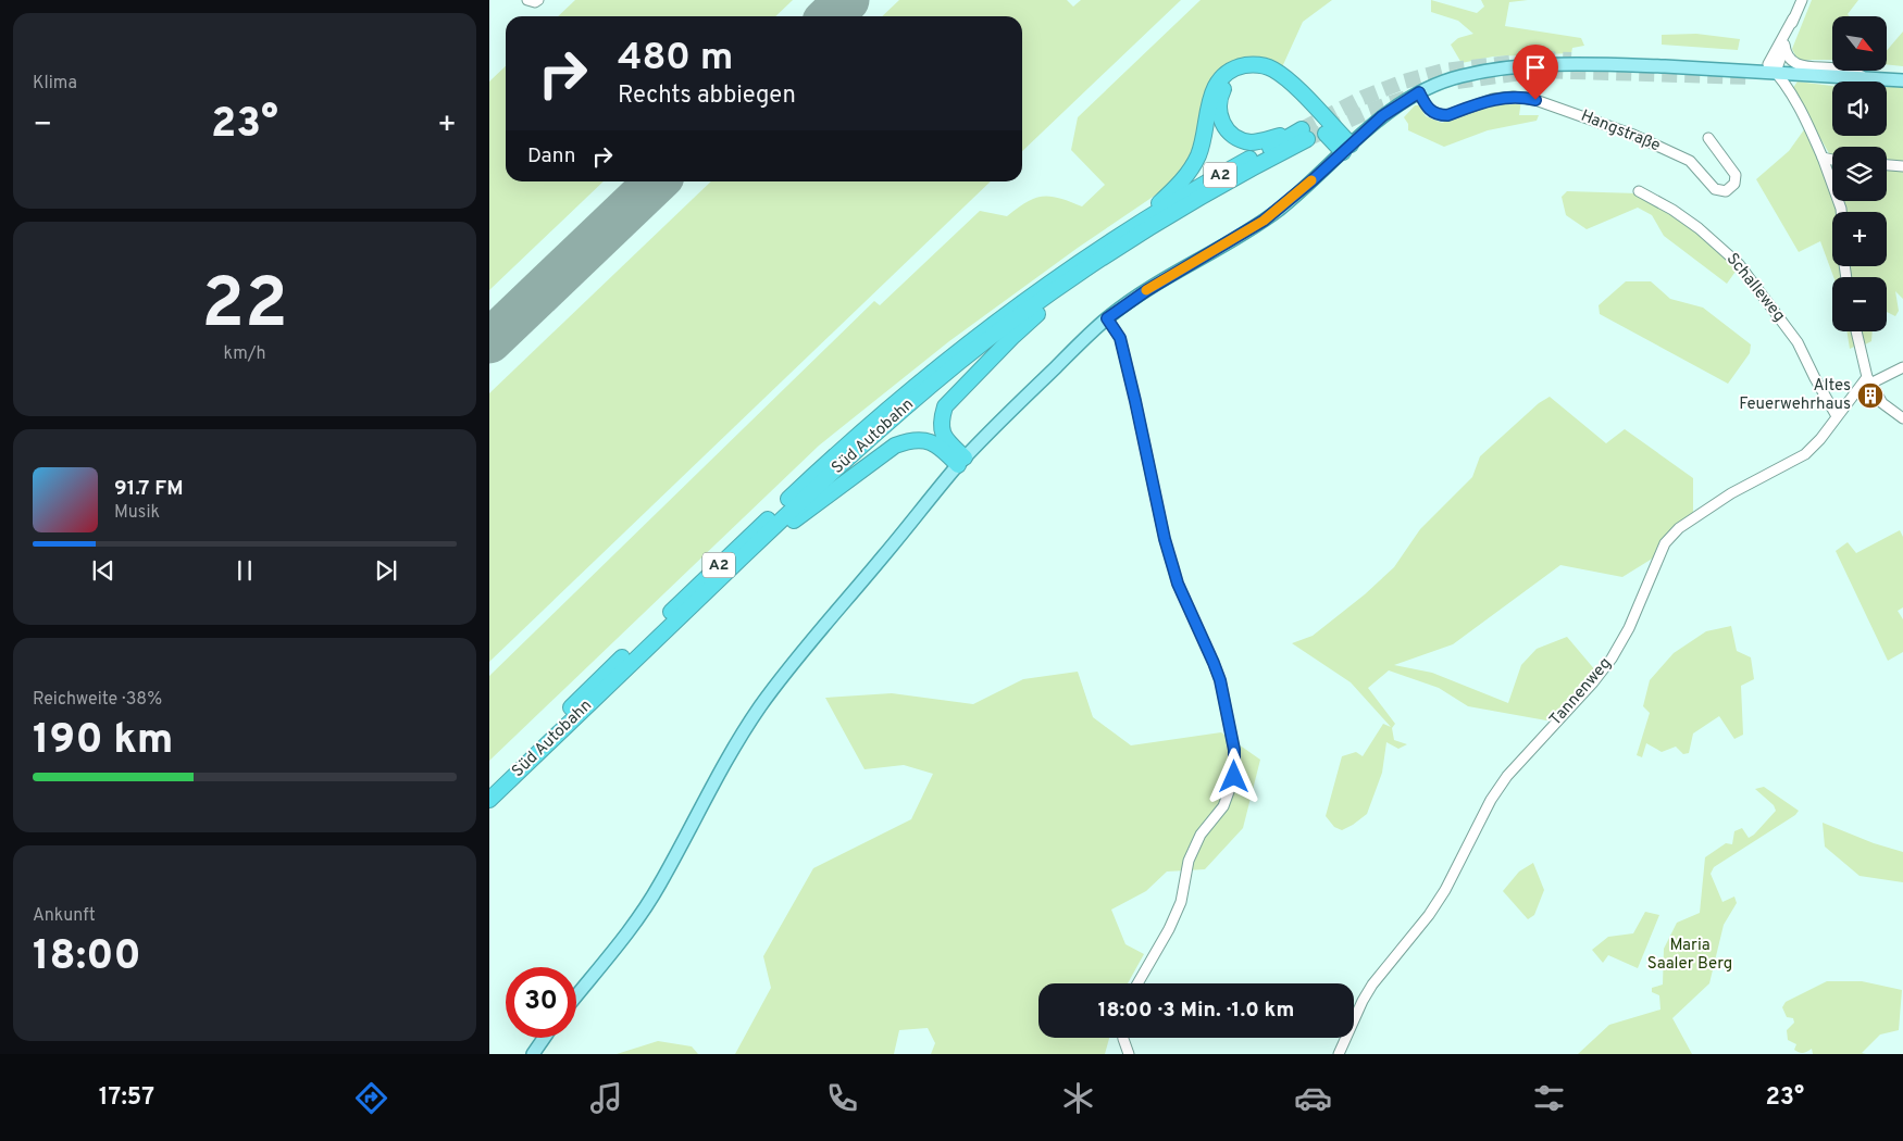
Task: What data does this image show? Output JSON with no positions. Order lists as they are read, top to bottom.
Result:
{
  "streets": {
    "highway": ["A2", "Süd Autobahn"],
    "street": ["Hangstraße", "Schalleweg", "Tannenweg"]
  },
  "crossings": [
    ["Schalleweg", "Tannenweg"]
  ],
  "parks": ["Maria Saaler Berg"],
  "places": {
    "building": ["Altes Feuerwehrhaus"]
  },
  "north": "bottom right",
  "page": {
    "tile": [
      "Klima",
      ["22", "km/h"],
      ["Reichweite · 38%", "190 km"],
      ["Ankunft", "18:00"]
    ],
    "map_buttons": ["+", "−"],
    "turn": ["480 m", "Rechts abbiegen"],
    "heat": ["−", "23°", "+"],
    "then": "Dann",
    "song": ["91.7 FM", "Musik"],
    "limit": "30",
    "trip": "18:00 · 3 Min. · 1.0 km",
    "tabs": ["17:57", "23°"]
  }
}
